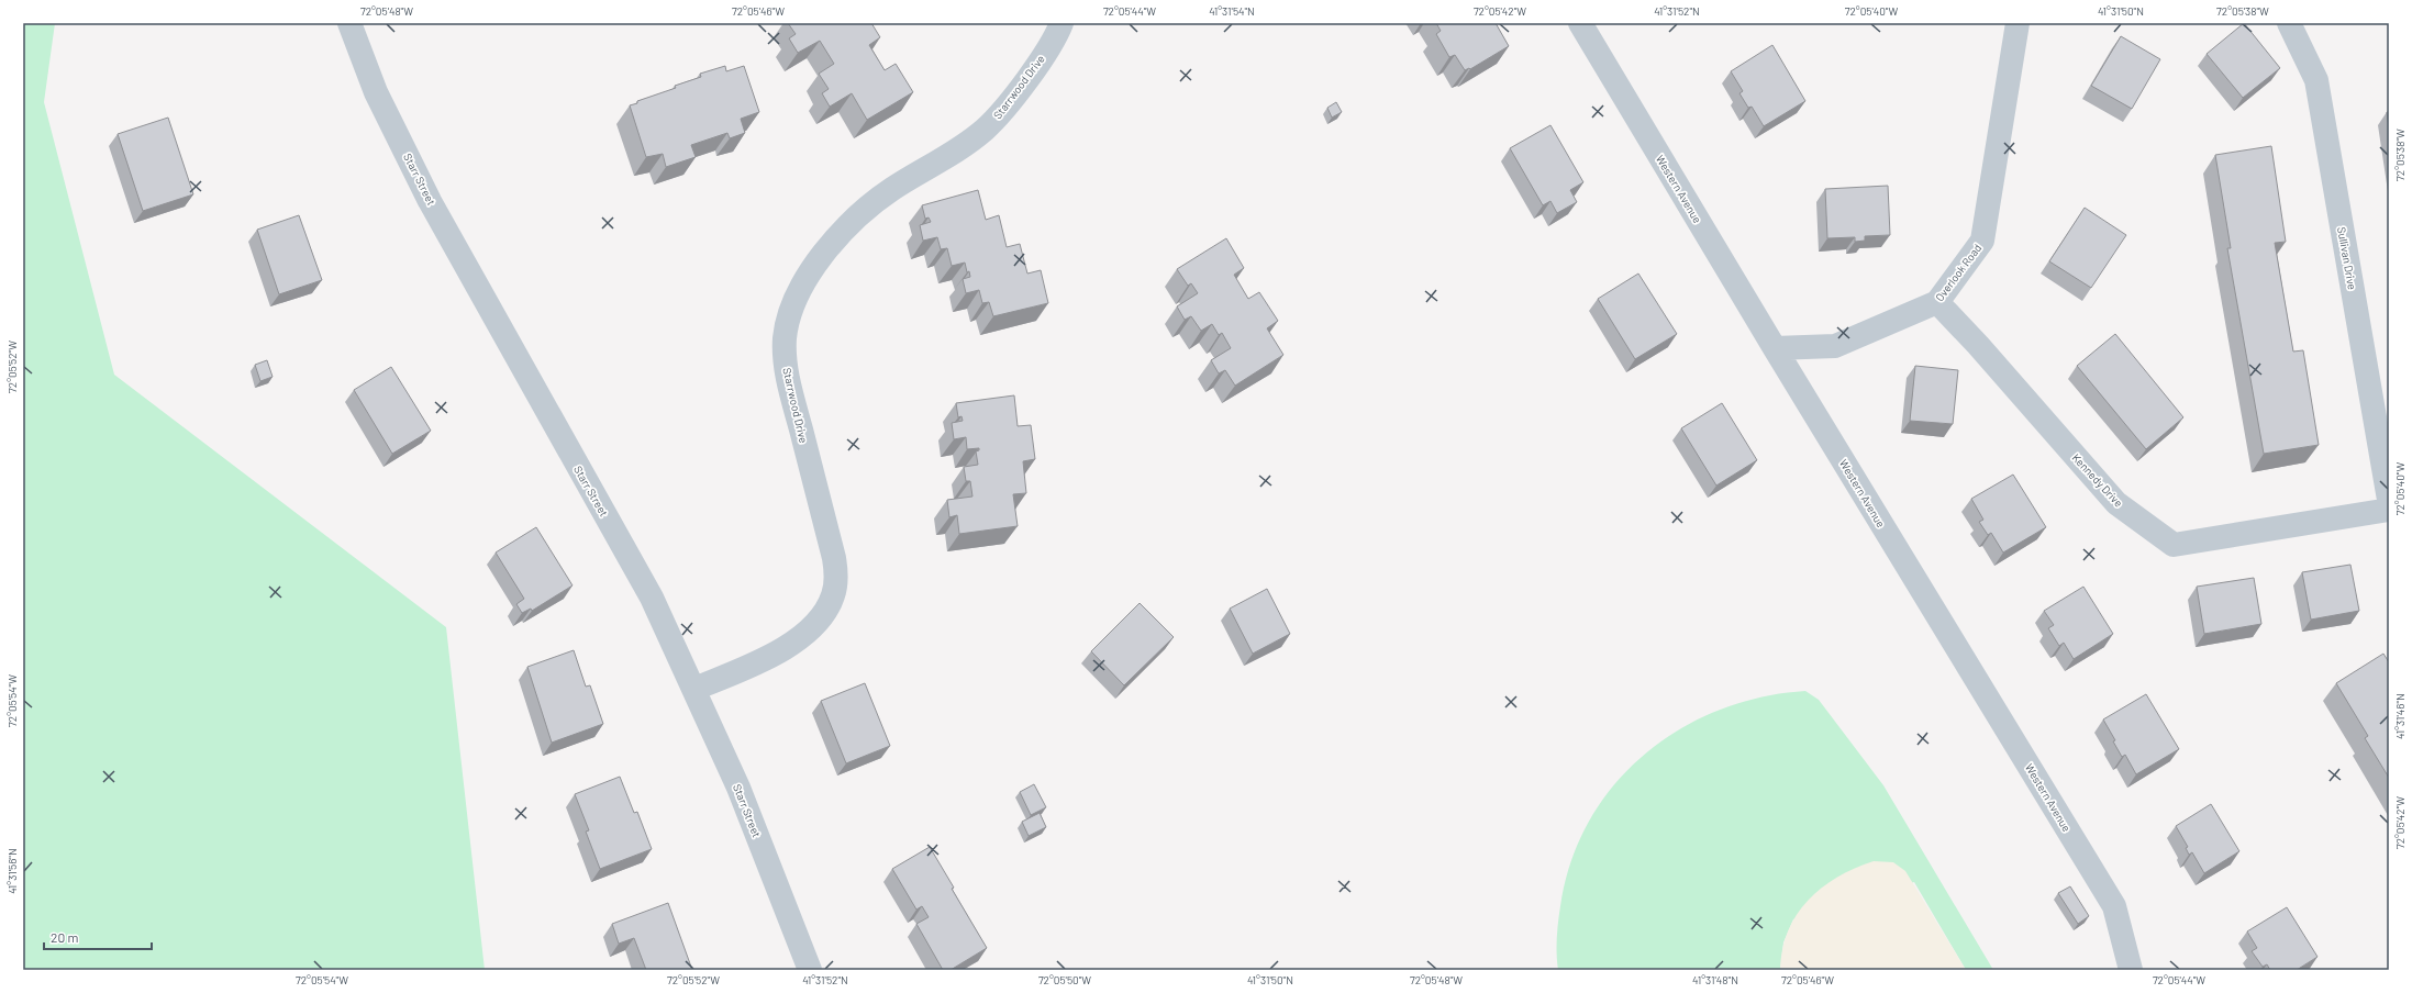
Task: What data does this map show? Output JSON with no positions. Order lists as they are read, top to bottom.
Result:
{
  "streets": {
    "street": [
      "Starrwood Drive",
      "Starr Street",
      "Western Avenue",
      "Sullivan Drive",
      "Overlook Road",
      "Kennedy Drive"
    ]
  },
  "crossings": [
    ["Starrwood Drive", "Starr Street"],
    ["Western Avenue", "Overlook Road"],
    ["Overlook Road", "Kennedy Drive"]
  ],
  "scale_bar": "20 m",
  "coordinates": [
    "72°05'48\"W",
    "72°05'46\"W",
    "72°05'44\"W",
    "41°31'54\"N",
    "72°05'42\"W",
    "41°31'52\"N",
    "72°05'40\"W",
    "41°31'50\"N",
    "72°05'38\"W",
    "72°05'52\"W",
    "72°05'54\"W",
    "41°31'46\"N",
    "41°31'56\"N",
    "72°05'50\"W",
    "41°31'48\"N"
  ]
}
